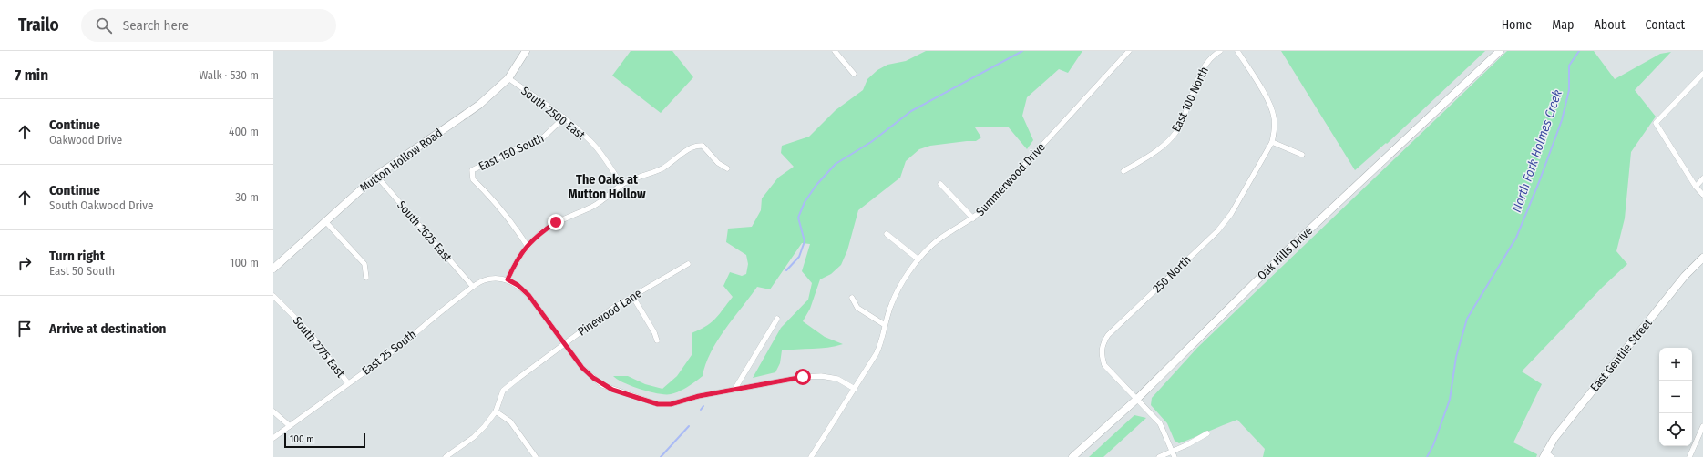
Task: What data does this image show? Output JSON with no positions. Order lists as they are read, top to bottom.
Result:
{
  "streets": {
    "main road": ["Mutton Hollow Road", "Oak Hills Drive", "East Gentile Street"],
    "street": [
      "East 100 North",
      "South 2500 East",
      "East 150 South",
      "Summerwood Drive",
      "South 2625 East",
      "250 North",
      "Pinewood Lane",
      "South 2775 East",
      "East 25 South"
    ]
  },
  "crossings": [
    ["South 2500 East", "East 150 South"],
    ["South 2500 East", "Mutton Hollow Road"],
    ["Mutton Hollow Road", "South 2625 East"],
    ["South 2625 East", "East 25 South"],
    ["Oak Hills Drive", "250 North"],
    ["South 2775 East", "East 25 South"]
  ],
  "districts": ["The Oaks at Mutton Hollow"],
  "water": ["North Fork Holmes Creek"],
  "scale_bar": "100 m",
  "page": {
    "header": "Trailo",
    "search": "Search here",
    "nav": [
      "Home",
      "Map",
      "About",
      "Contact"
    ],
    "heading": ["7 min", "Walk · 530 m"],
    "list": [
      ["Continue", "Oakwood Drive", "400 m"],
      ["Continue", "South Oakwood Drive", "30 m"],
      ["Turn right", "East 50 South", "100 m"],
      "Arrive at destination"
    ],
    "map_buttons": ["+", "−"],
    "scale": "100 m"
  }
}
